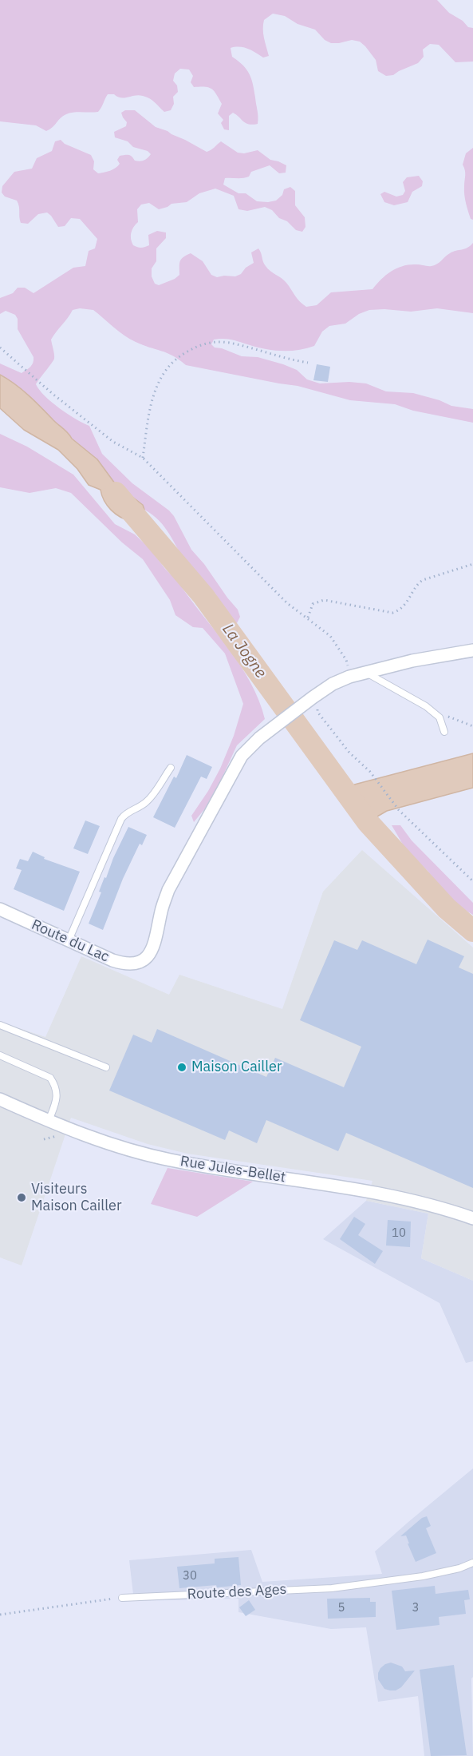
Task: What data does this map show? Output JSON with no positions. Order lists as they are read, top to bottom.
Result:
{
  "streets": {
    "street": ["Route du Lac", "Rue Jules-Bellet"],
    "lane": ["Route des Ages"]
  },
  "water": ["La Jogne"],
  "places": ["Maison Cailler", "Visiteurs Maison Cailler"],
  "house_numbers": [
    "10",
    "30",
    "5",
    "3"
  ]
}
